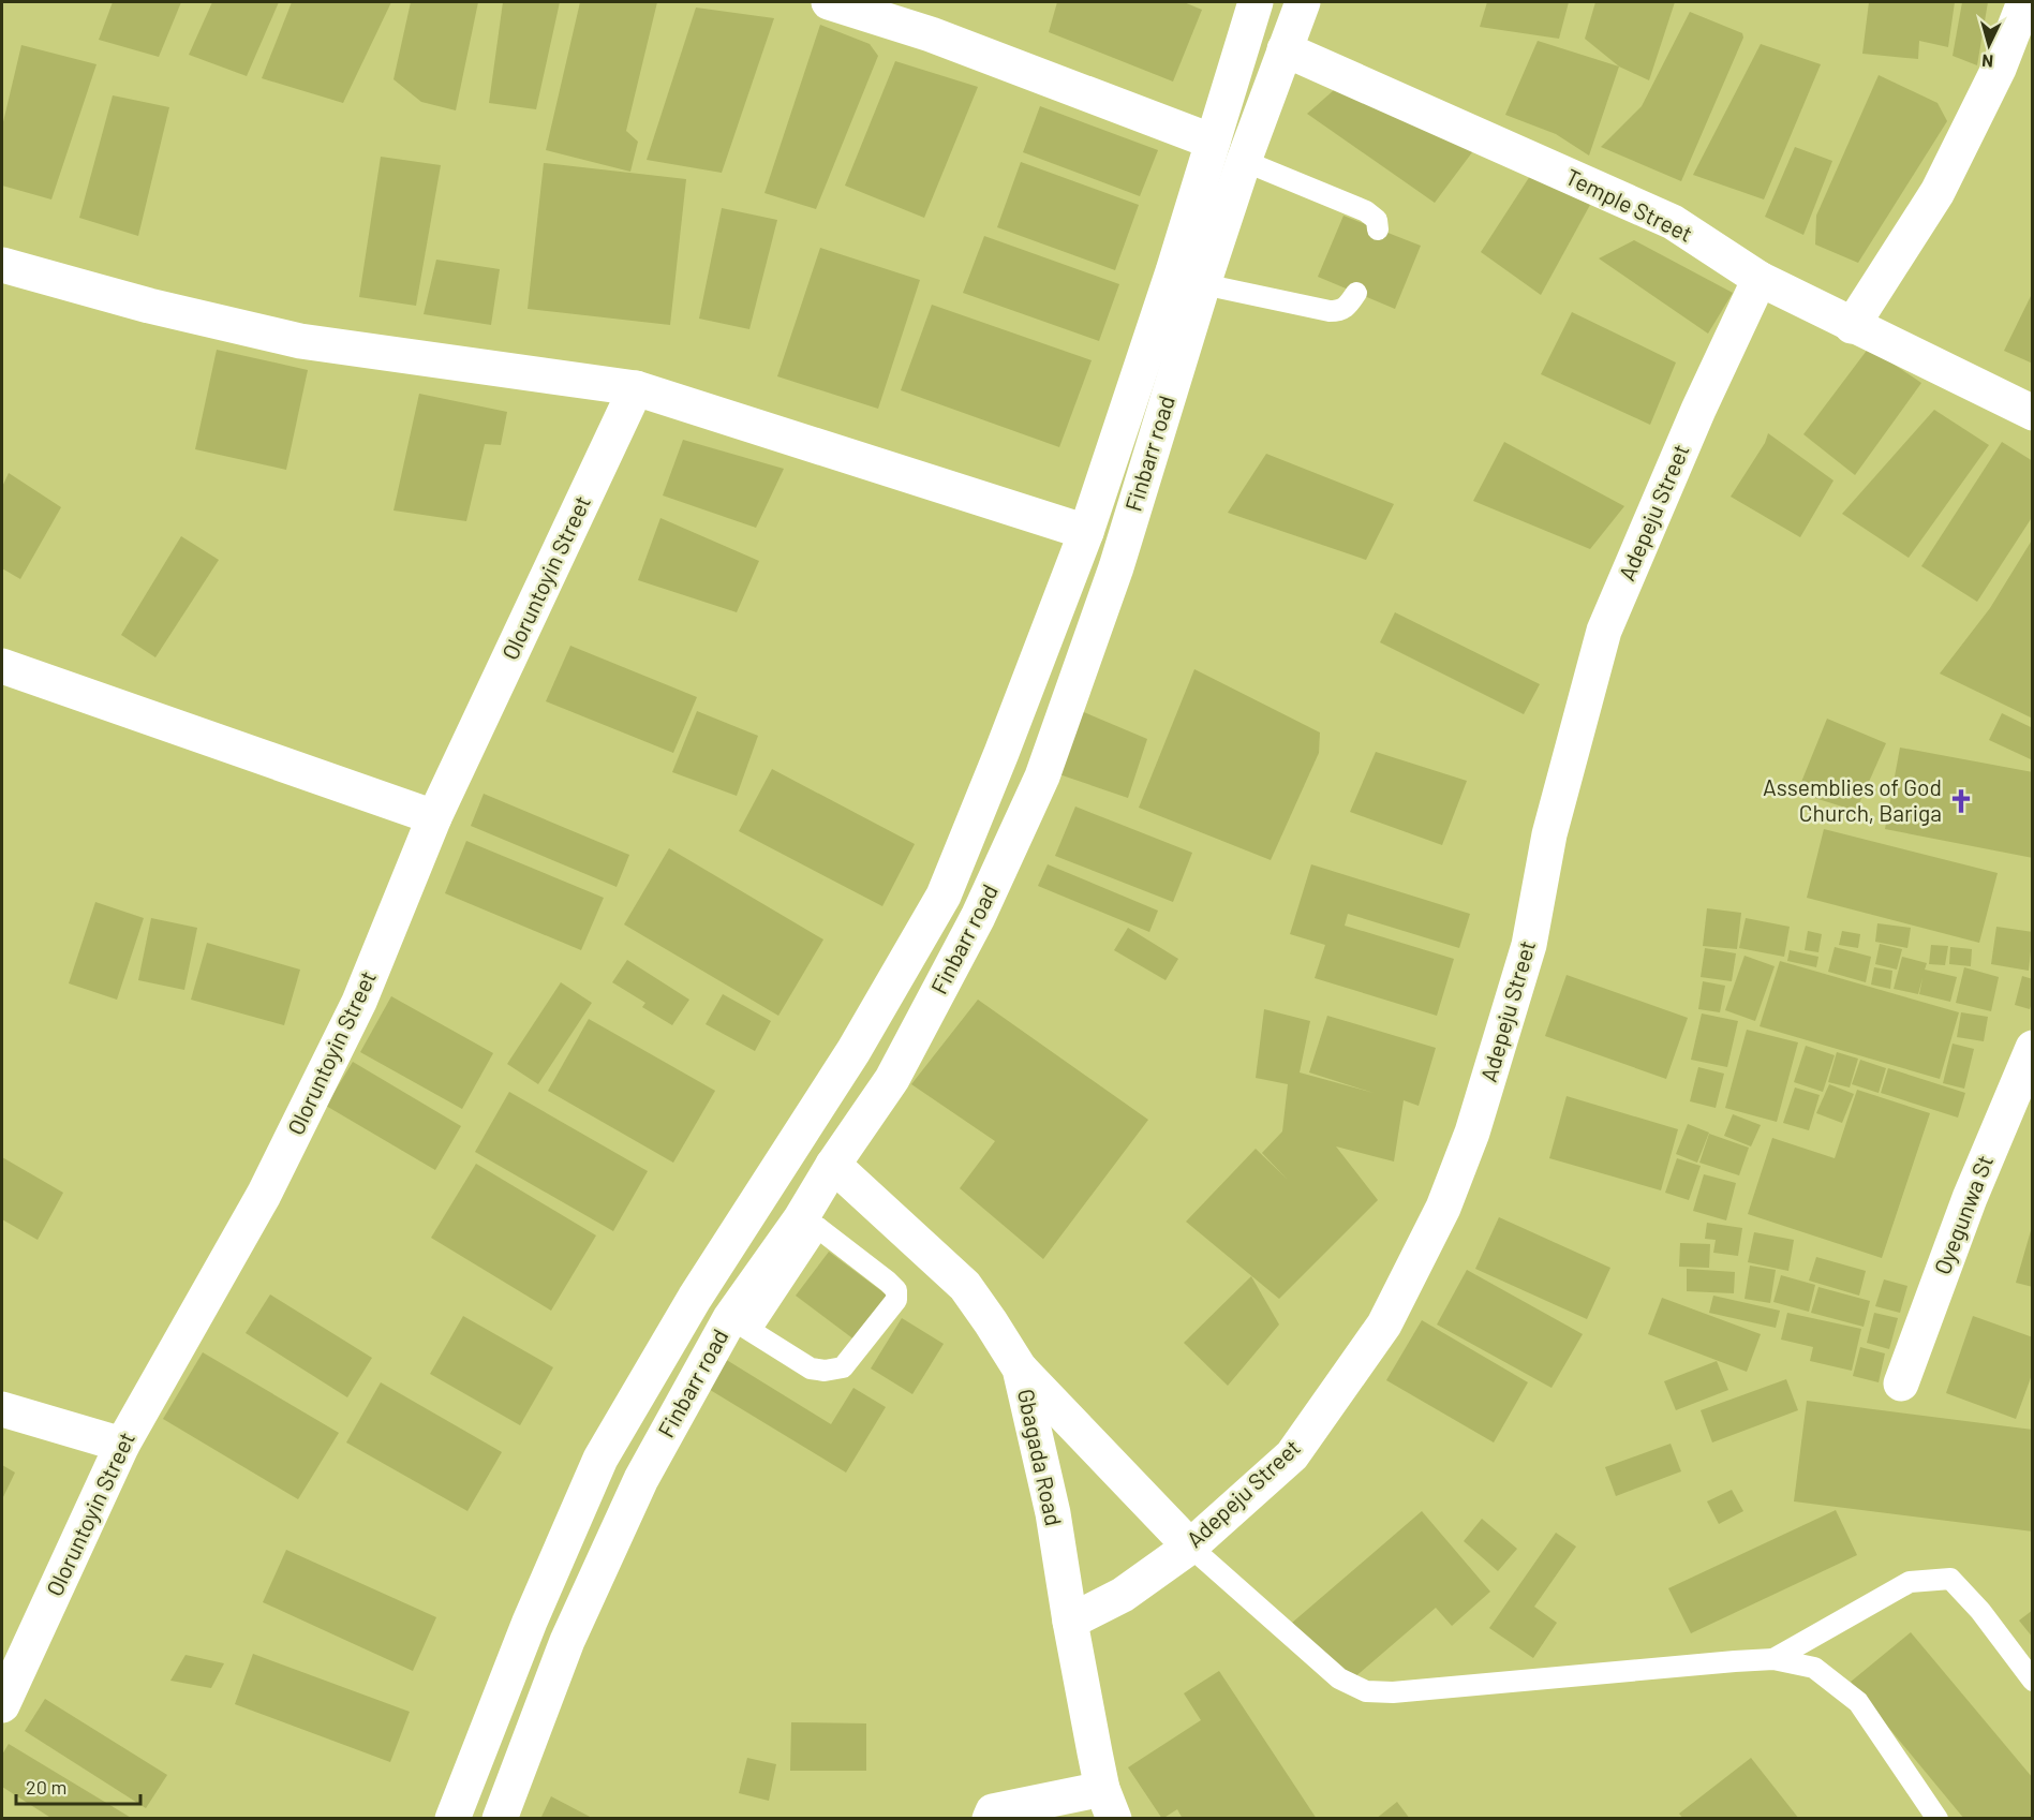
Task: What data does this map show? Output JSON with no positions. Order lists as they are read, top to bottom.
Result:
{
  "streets": {
    "street": [
      "Temple Street",
      "Finbarr road",
      "Adepeju Street",
      "Oloruntoyin Street",
      "Oyegunwa St",
      "Gbagada Road"
    ]
  },
  "crossings": [
    ["Temple Street", "Finbarr road"],
    ["Temple Street", "Adepeju Street"],
    ["Finbarr road", "Gbagada Road"],
    ["Adepeju Street", "Gbagada Road"]
  ],
  "places": {
    "church": ["Assemblies of God Church, Bariga"]
  },
  "scale_bar": "20 m",
  "north": "bottom"
}
